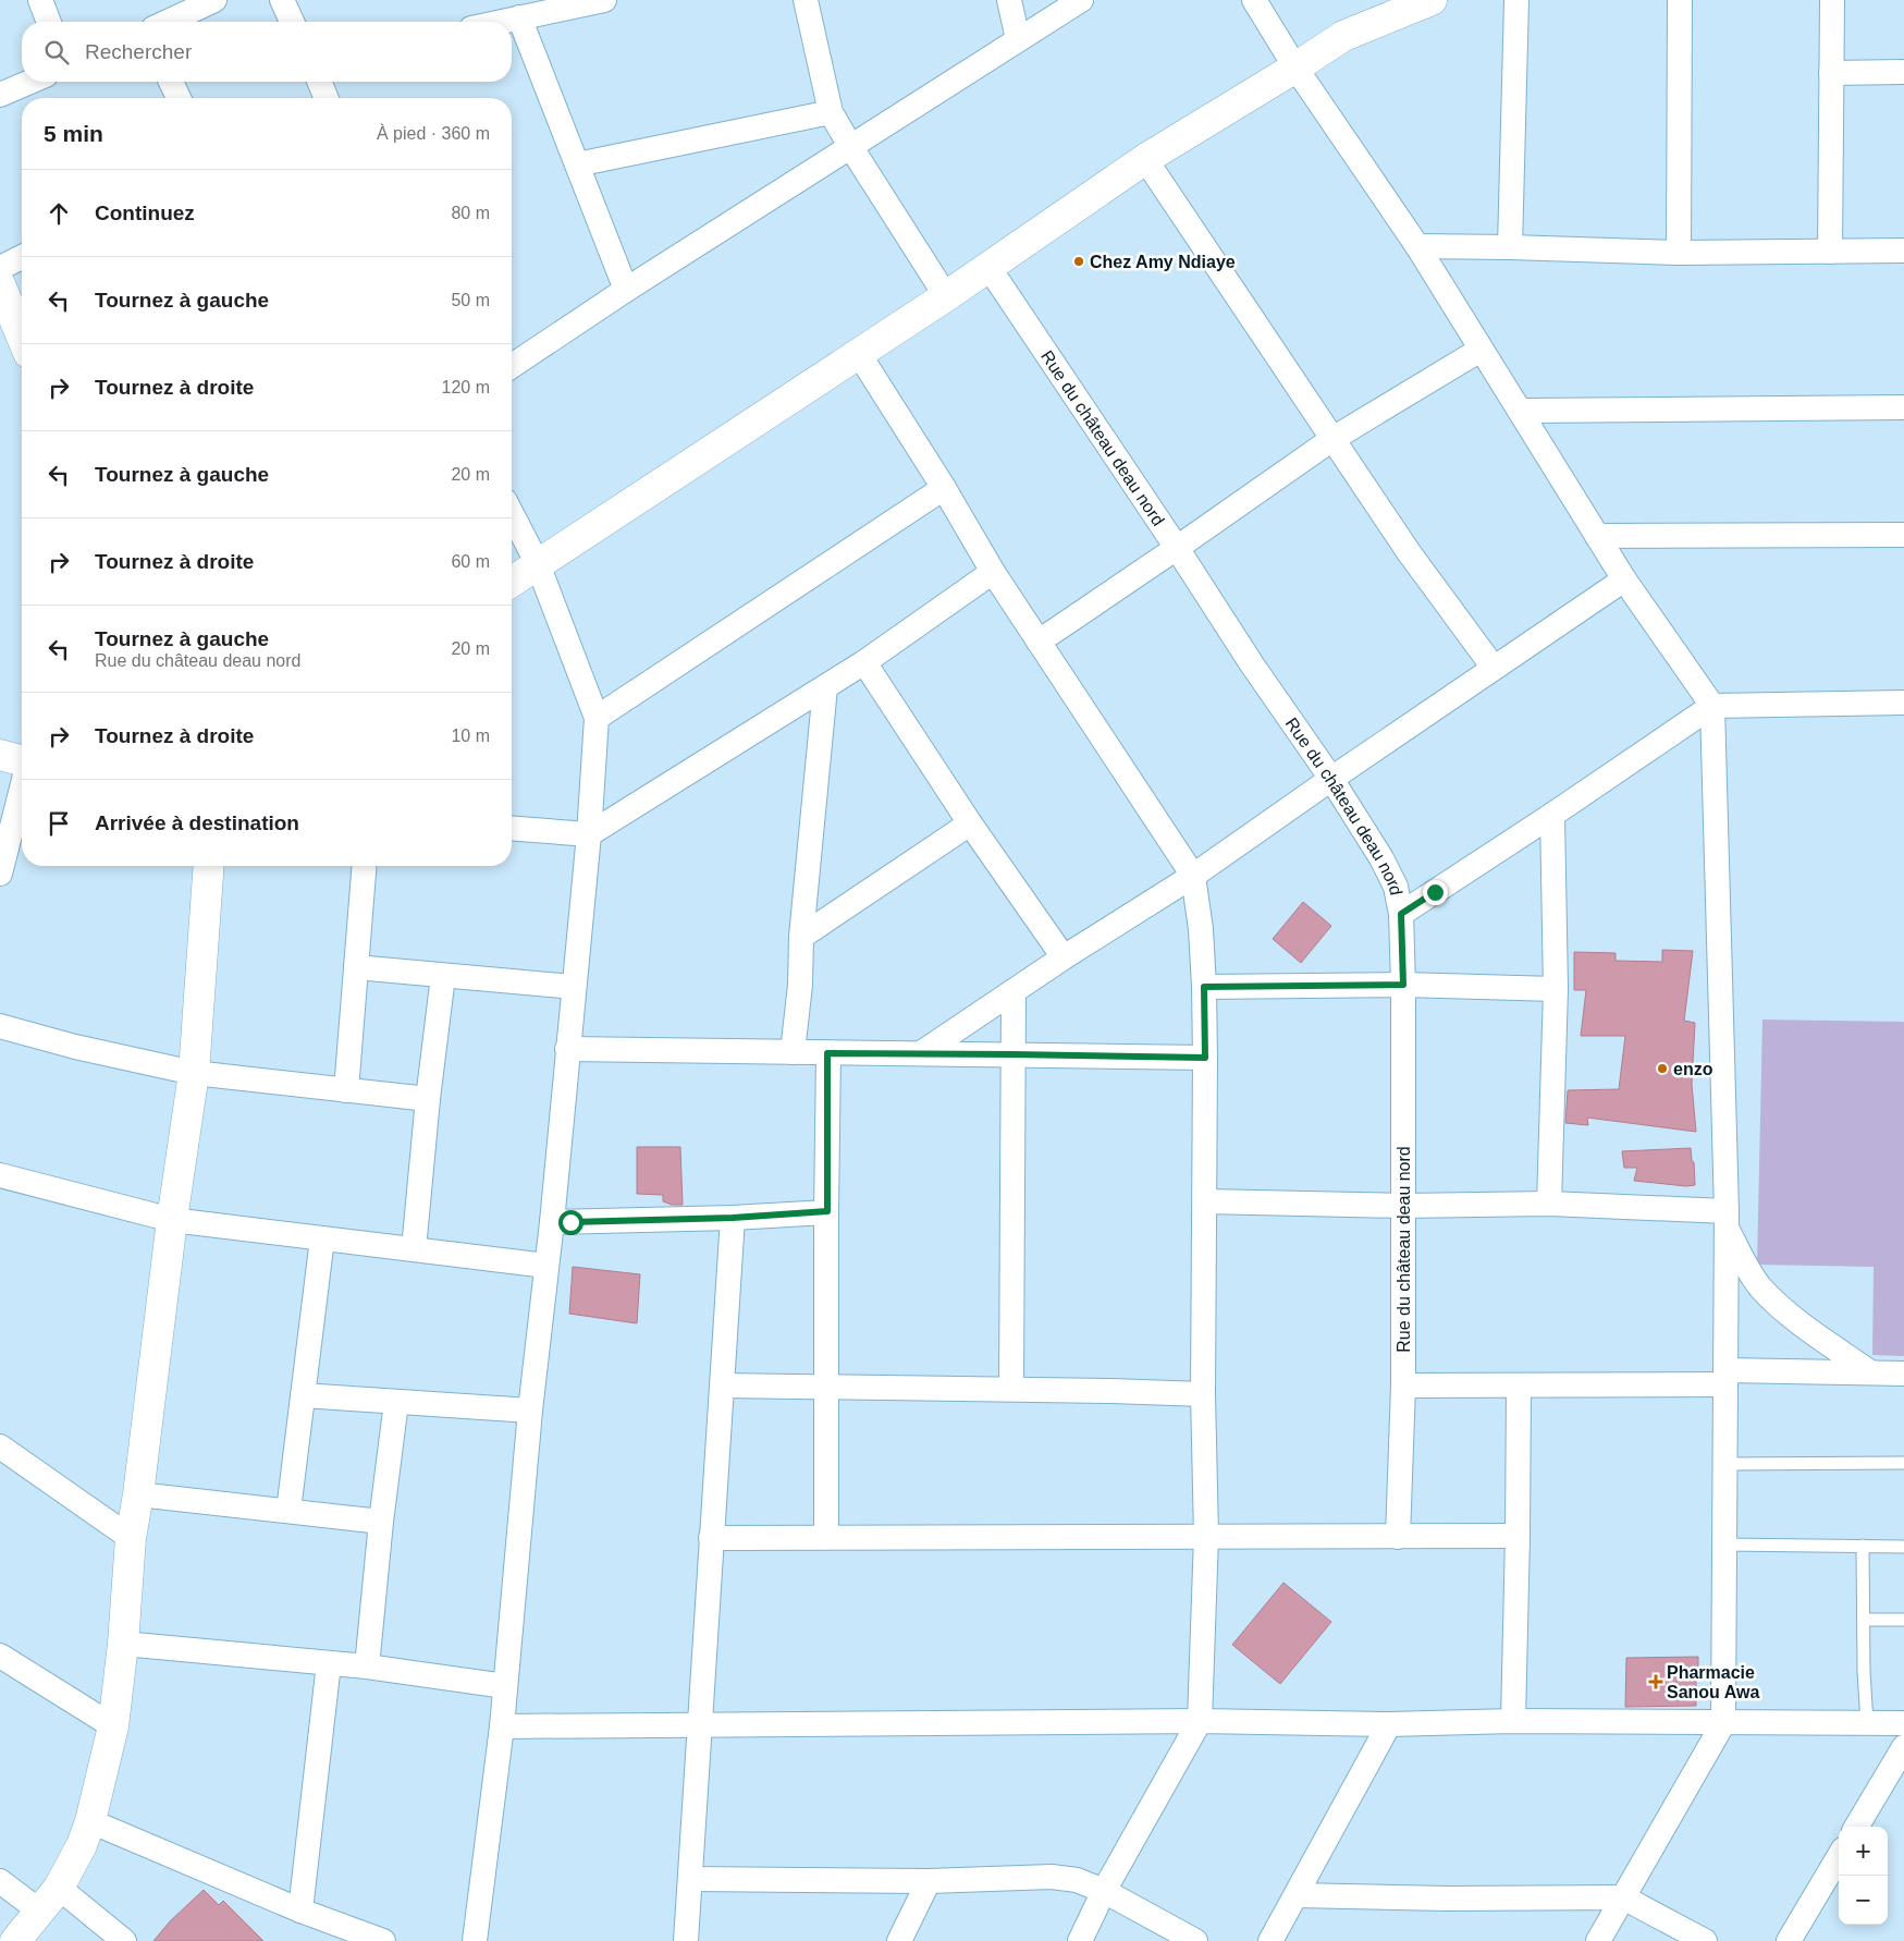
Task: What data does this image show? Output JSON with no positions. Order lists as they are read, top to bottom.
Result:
{
  "streets": {
    "street": ["Rue du château deau nord"]
  },
  "places": {
    "other": ["Chez Amy Ndiaye", "enzo"],
    "health": ["Pharmacie Sanou Awa"]
  },
  "page": {
    "search": "Rechercher",
    "heading": ["5 min", "À pied · 360 m"],
    "list": [
      ["Continuez", "80 m"],
      ["Tournez à gauche", "50 m"],
      ["Tournez à droite", "120 m"],
      ["Tournez à gauche", "20 m"],
      ["Tournez à droite", "60 m"],
      ["Tournez à gauche", "Rue du château deau nord", "20 m"],
      ["Tournez à droite", "10 m"],
      "Arrivée à destination"
    ],
    "map_buttons": ["+", "−"]
  }
}
